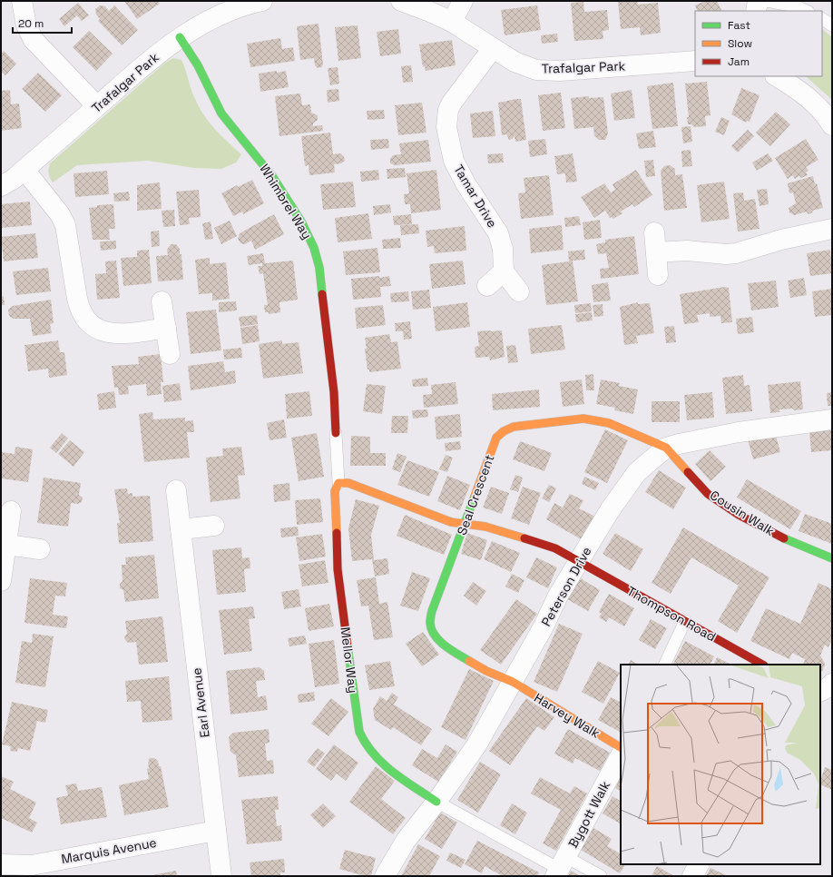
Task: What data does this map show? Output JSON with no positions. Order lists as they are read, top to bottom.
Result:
{
  "streets": {
    "street": [
      "Trafalgar Park",
      "Tamar Drive",
      "Whimbrel Way",
      "Seal Crescent",
      "Cousin Walk",
      "Peterson Drive",
      "Thompson Road",
      "Mellor Way",
      "Earl Avenue",
      "Harvey Walk",
      "Bygott Walk",
      "Marquis Avenue"
    ]
  },
  "crossings": [
    ["Trafalgar Park", "Tamar Drive"],
    ["Trafalgar Park", "Whimbrel Way"],
    ["Whimbrel Way", "Mellor Way"],
    ["Seal Crescent", "Cousin Walk"],
    ["Seal Crescent", "Peterson Drive"],
    ["Seal Crescent", "Harvey Walk"],
    ["Cousin Walk", "Peterson Drive"],
    ["Peterson Drive", "Thompson Road"],
    ["Peterson Drive", "Mellor Way"],
    ["Peterson Drive", "Harvey Walk"],
    ["Earl Avenue", "Marquis Avenue"]
  ],
  "legend": ["Fast", "Slow", "Jam"],
  "scale_bar": "20 m"
}
